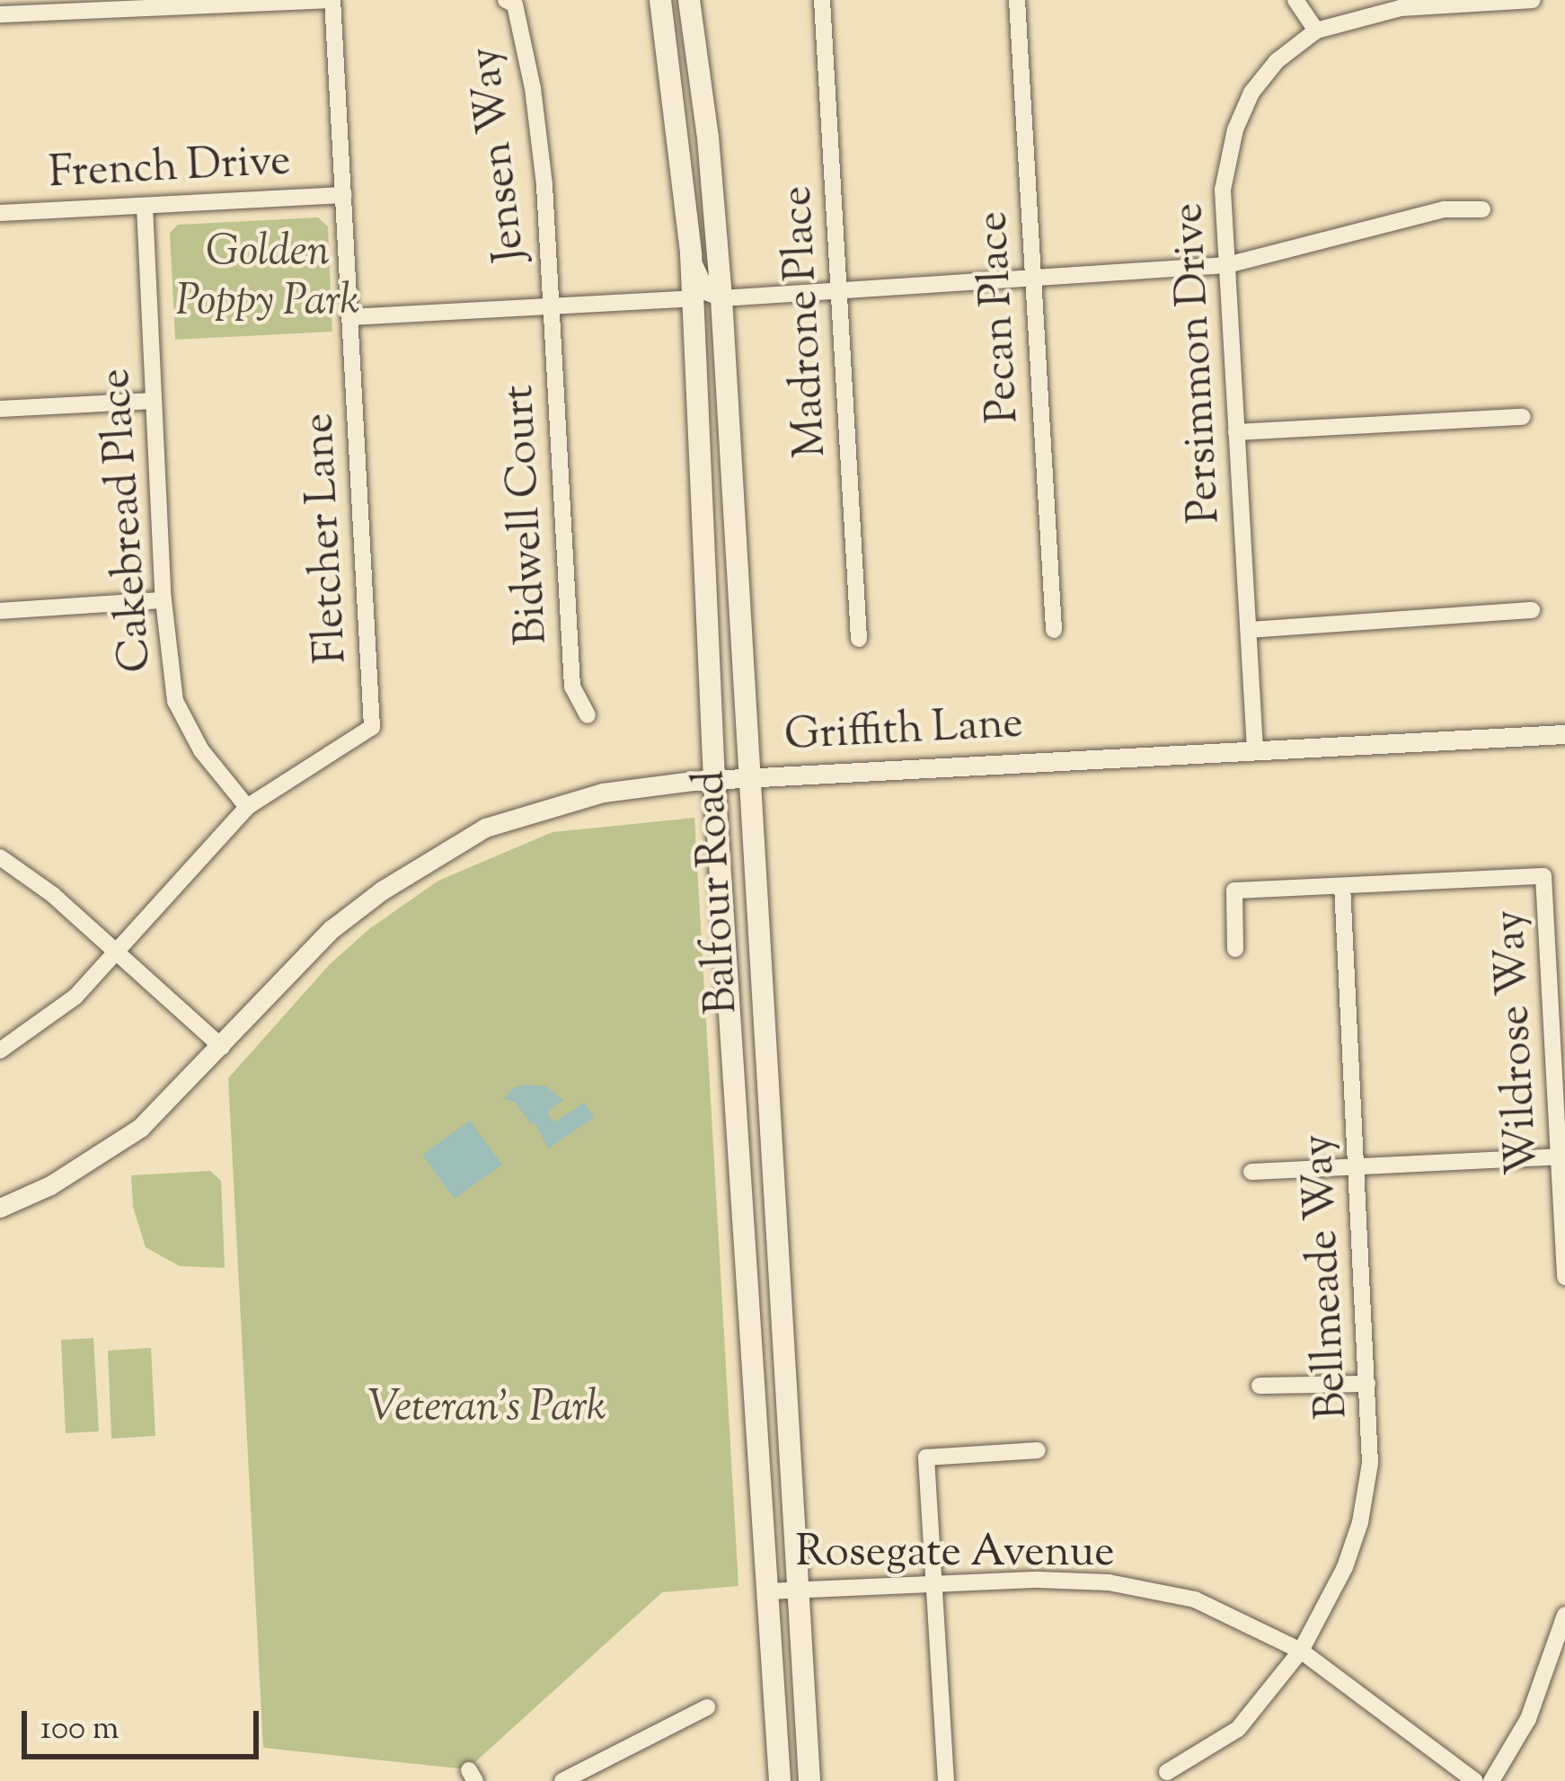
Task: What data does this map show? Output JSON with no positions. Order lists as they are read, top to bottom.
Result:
{
  "streets": {
    "main road": ["Balfour Road"],
    "street": [
      "Jensen Way",
      "French Drive",
      "Pecan Place",
      "Madrone Place",
      "Persimmon Drive",
      "Bidwell Court",
      "Cakebread Place",
      "Fletcher Lane",
      "Griffith Lane",
      "Wildrose Way",
      "Bellmeade Way",
      "Rosegate Avenue"
    ]
  },
  "crossings": [
    ["Jensen Way", "Bidwell Court"],
    ["French Drive", "Cakebread Place"],
    ["French Drive", "Fletcher Lane"],
    ["Persimmon Drive", "Griffith Lane"],
    ["Cakebread Place", "Fletcher Lane"],
    ["Griffith Lane", "Balfour Road"],
    ["Balfour Road", "Rosegate Avenue"],
    ["Wildrose Way", "Bellmeade Way"],
    ["Bellmeade Way", "Rosegate Avenue"]
  ],
  "parks": ["Golden Poppy Park", "Veteran's Park"],
  "scale_bar": "100 m"
}
